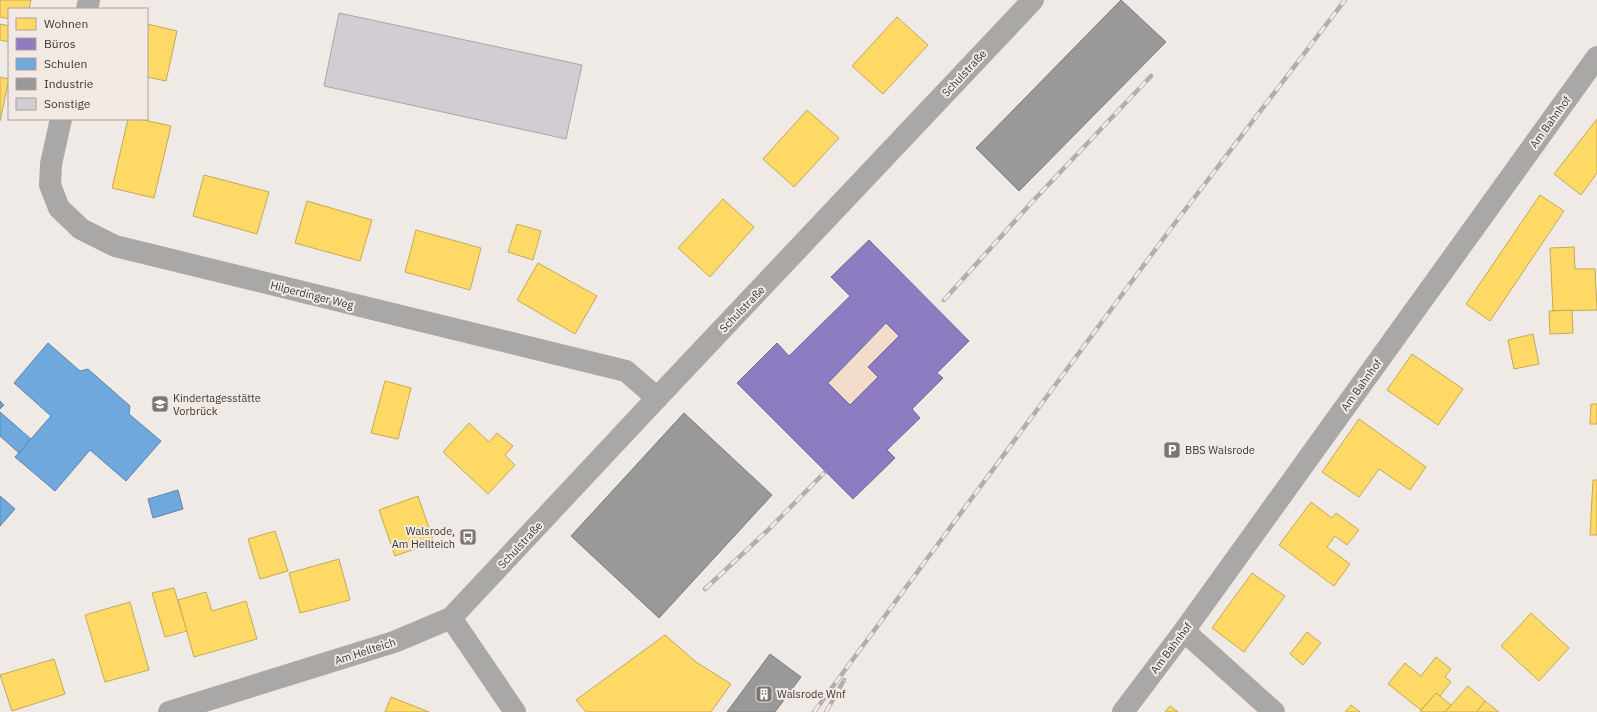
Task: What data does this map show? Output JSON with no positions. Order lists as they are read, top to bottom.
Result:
{
  "streets": {
    "street": [
      "Schulstraße",
      "Am Bahnhof",
      "Hilperdinger Weg",
      "Am Hellteich"
    ]
  },
  "crossings": [
    ["Schulstraße", "Hilperdinger Weg"],
    ["Schulstraße", "Am Hellteich"]
  ],
  "places": {
    "school or university": ["Kindertagesstätte Vorbrück"],
    "parking": ["BBS Walsrode"],
    "bus stop": ["Walsrode, Am Hellteich"],
    "building": ["Walsrode Wnf"]
  },
  "legend": [
    "Wohnen",
    "Büros",
    "Schulen",
    "Industrie",
    "Sonstige"
  ]
}
